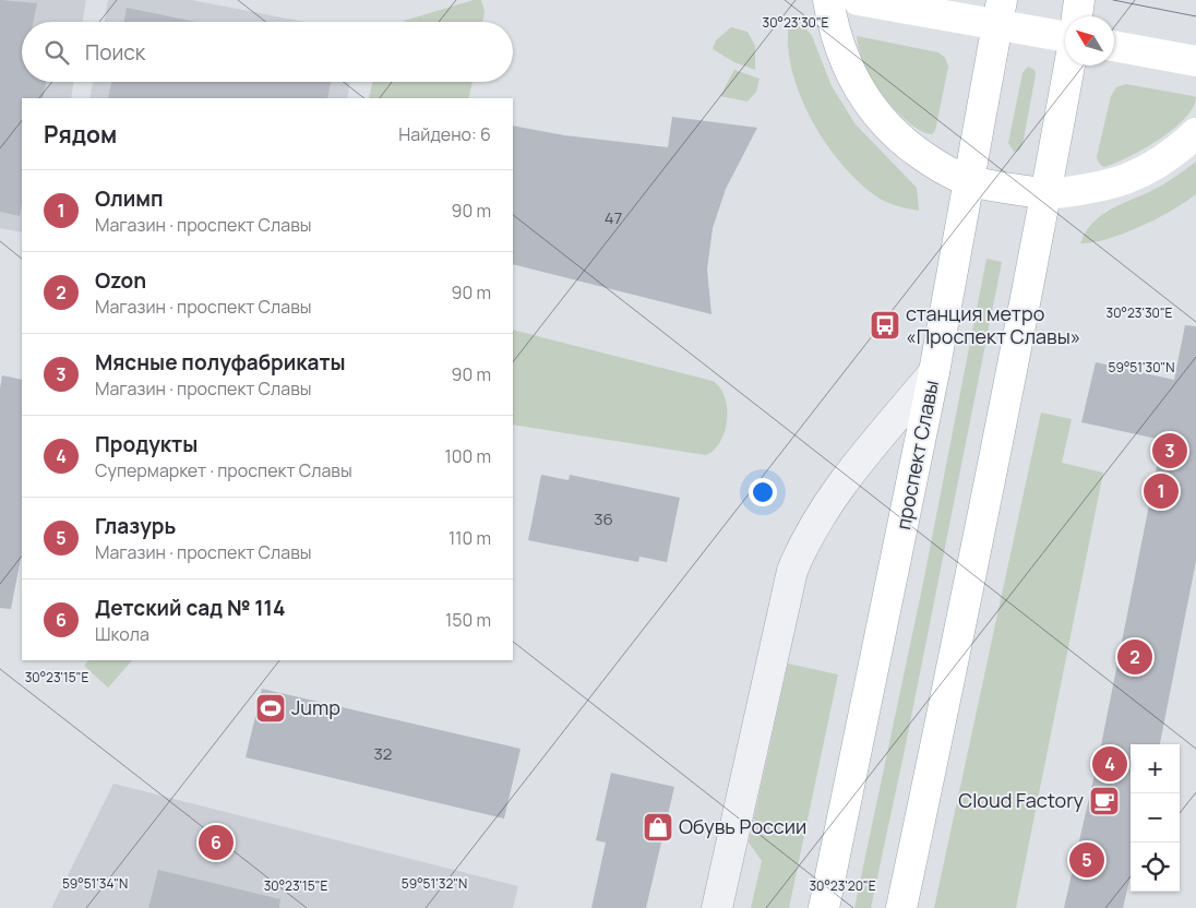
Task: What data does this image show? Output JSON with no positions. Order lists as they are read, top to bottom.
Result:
{
  "streets": {
    "main road": ["проспект Славы"]
  },
  "places": {
    "bus stop": ["станция метро «Проспект Славы»"],
    "sports": ["Jump"],
    "cafe": ["Cloud Factory"],
    "shop": ["Обувь России"]
  },
  "house_numbers": ["47", "36", "32"],
  "north": "top left",
  "page": {
    "search": "Поиск",
    "heading": ["Рядом", "Найдено: 6"],
    "list": [
      {
        "mark": "1",
        "name": "Олимп",
        "note": "Магазин · проспект Славы",
        "value": "90 m"
      },
      {
        "mark": "2",
        "name": "Ozon",
        "note": "Магазин · проспект Славы",
        "value": "90 m"
      },
      {
        "mark": "3",
        "name": "Мясные полуфабрикаты",
        "note": "Магазин · проспект Славы",
        "value": "90 m"
      },
      {
        "mark": "4",
        "name": "Продукты",
        "note": "Супермаркет · проспект Славы",
        "value": "100 m"
      },
      {
        "mark": "5",
        "name": "Глазурь",
        "note": "Магазин · проспект Славы",
        "value": "110 m"
      },
      {
        "mark": "6",
        "name": "Детский сад № 114",
        "note": "Школа",
        "value": "150 m"
      }
    ],
    "pins": [
      "3",
      "1",
      "2",
      "4",
      "6",
      "5"
    ],
    "map_buttons": ["+", "−"]
  },
  "coordinates": [
    "30°23'30\"E",
    "59°51'30\"N",
    "30°23'15\"E",
    "59°51'34\"N",
    "59°51'32\"N",
    "30°23'20\"E"
  ]
}
